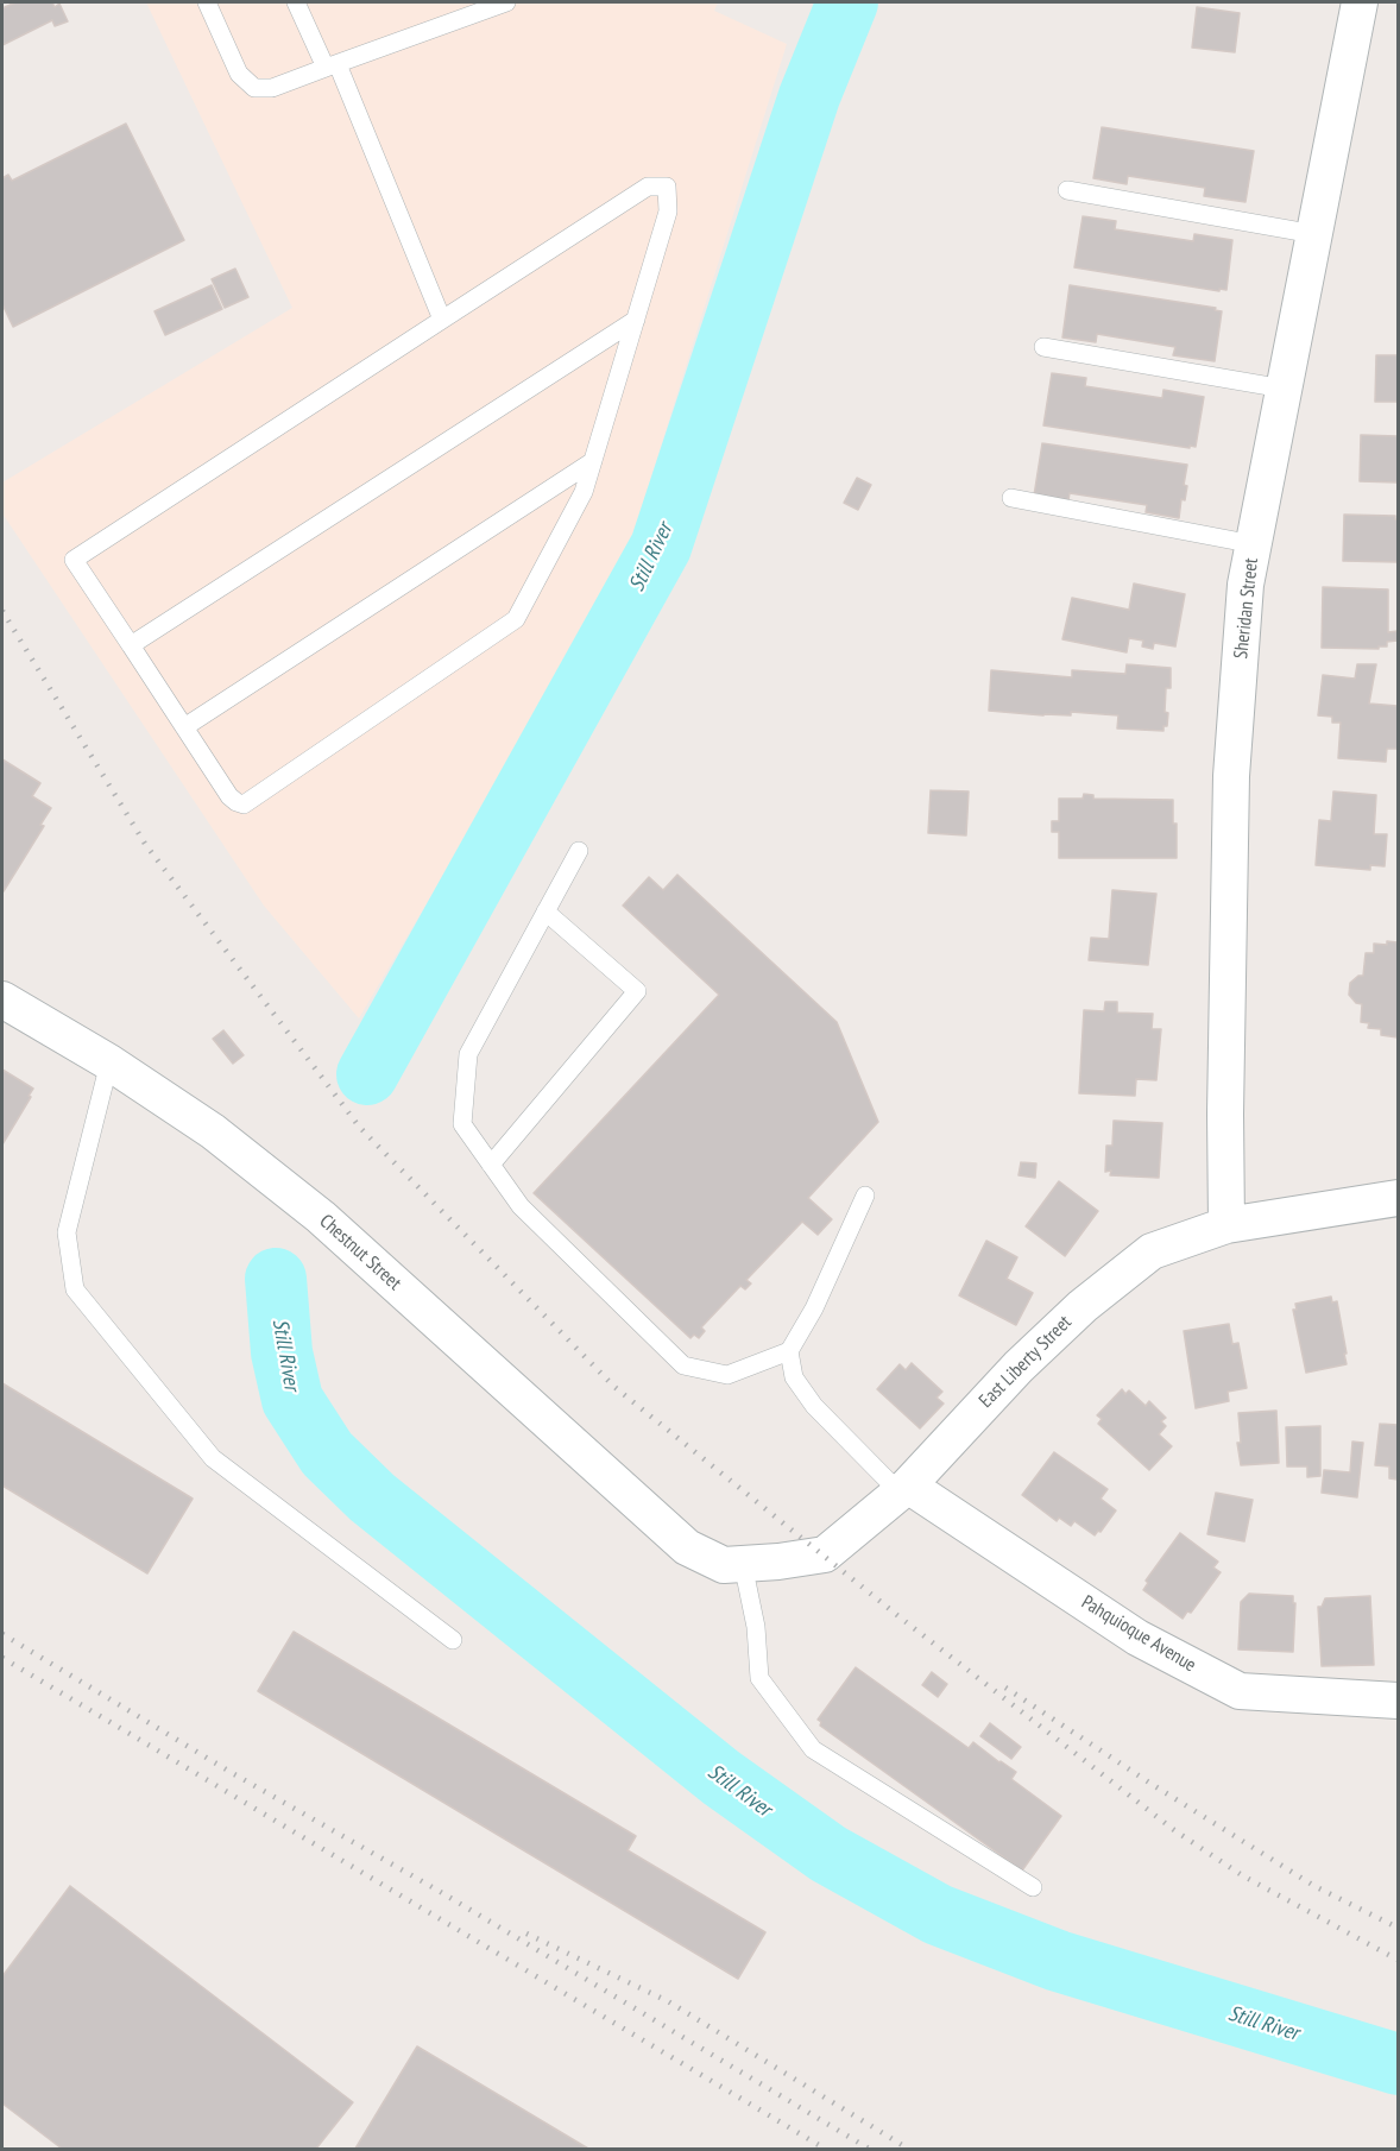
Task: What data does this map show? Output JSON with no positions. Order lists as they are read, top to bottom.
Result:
{
  "streets": {
    "street": [
      "Sheridan Street",
      "Chestnut Street",
      "East Liberty Street",
      "Pahquioque Avenue"
    ]
  },
  "crossings": [
    ["Sheridan Street", "East Liberty Street"],
    ["Chestnut Street", "East Liberty Street"],
    ["East Liberty Street", "Pahquioque Avenue"]
  ],
  "water": ["Still River"]
}
